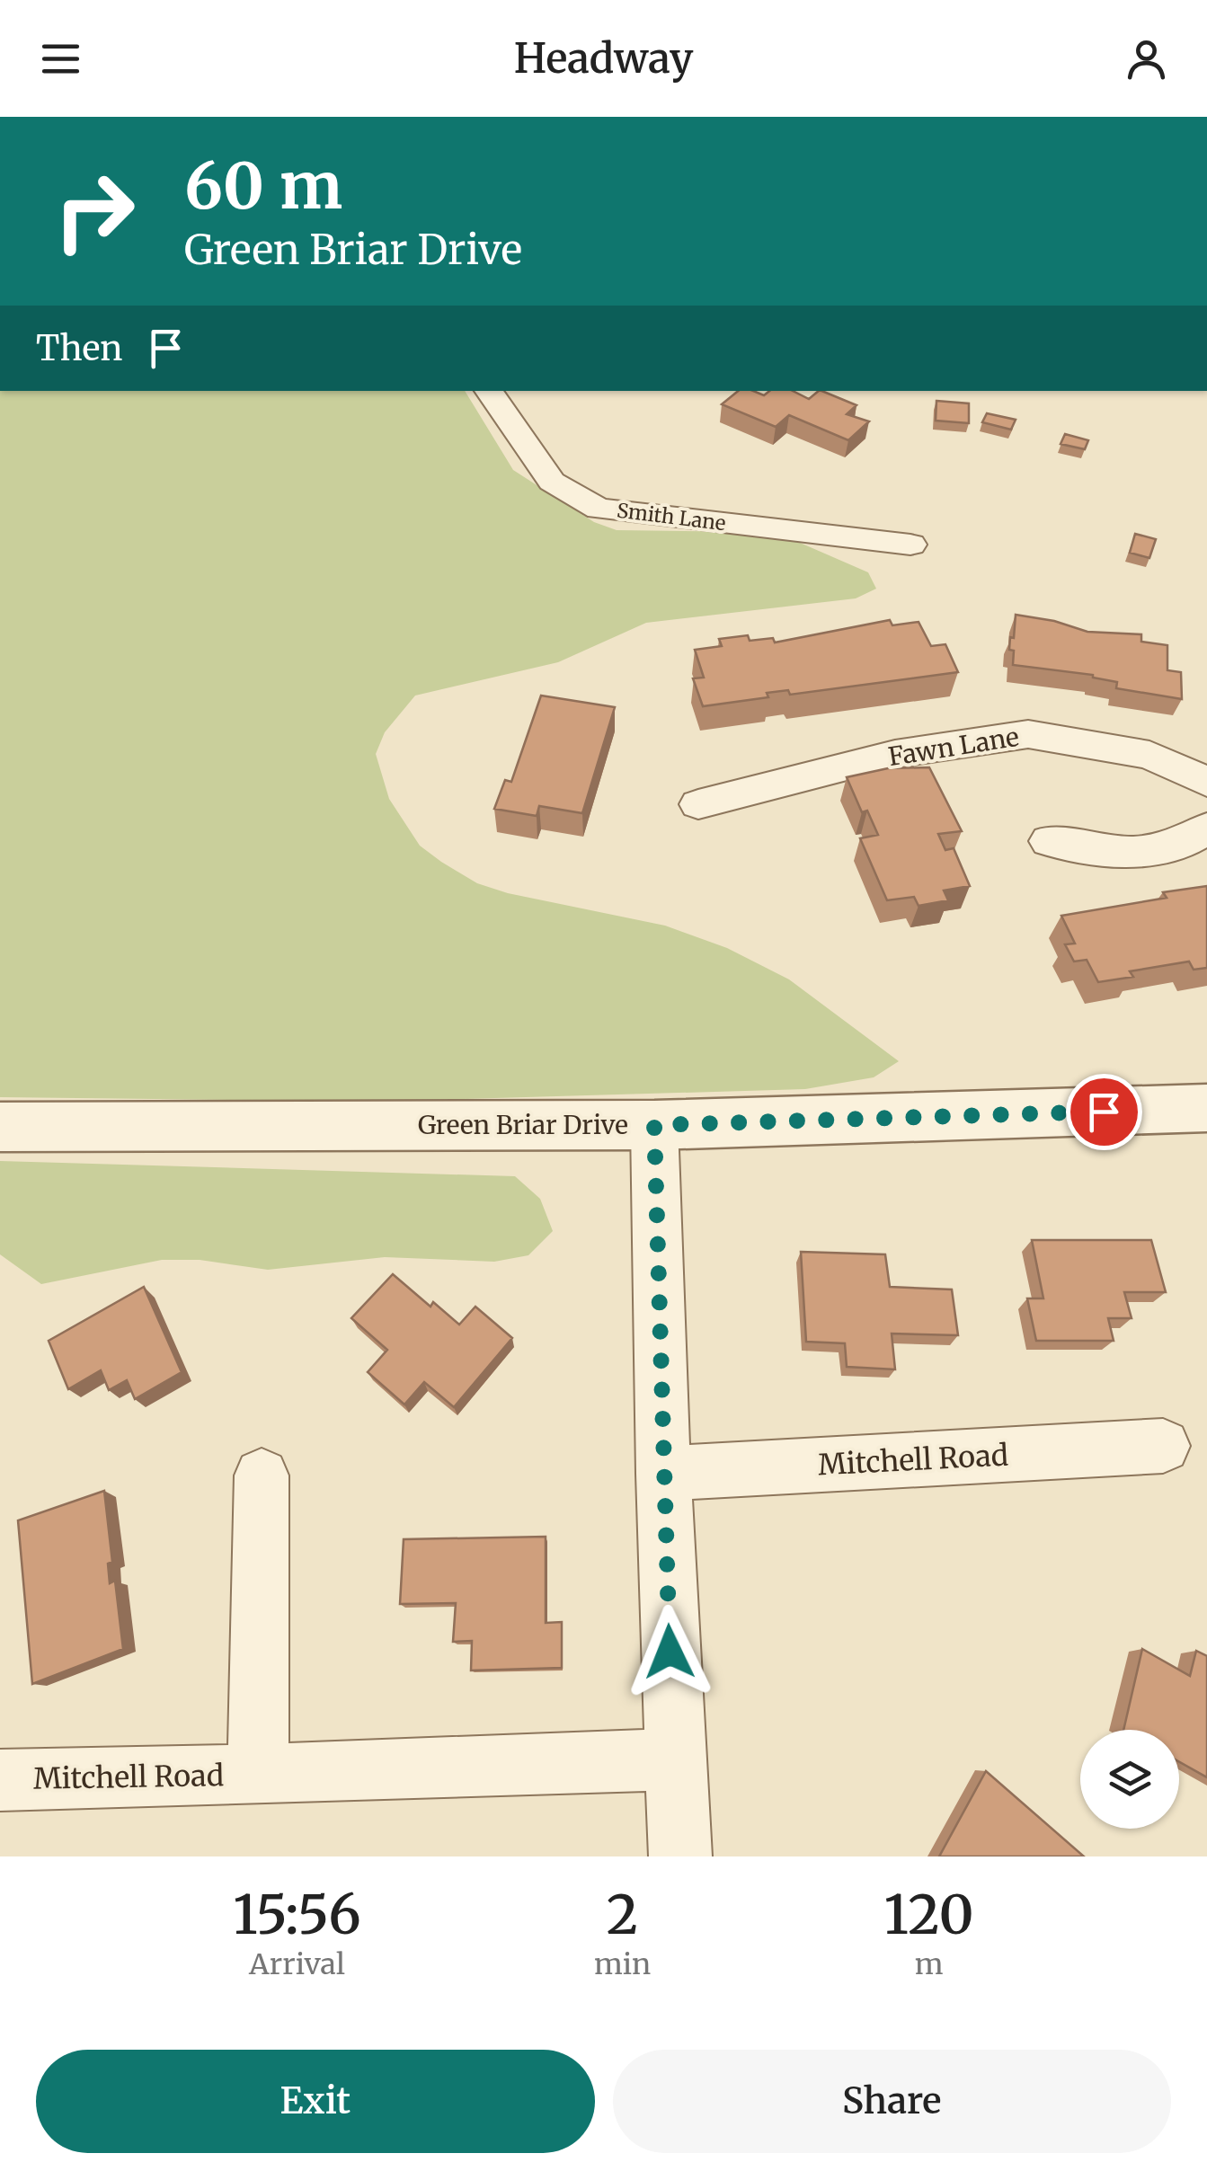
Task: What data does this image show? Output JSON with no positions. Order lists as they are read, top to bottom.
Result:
{
  "streets": {
    "street": [
      "Smith Lane",
      "Fawn Lane",
      "Green Briar Drive",
      "Mitchell Road"
    ]
  },
  "page": {
    "header": "Headway",
    "turn": ["60 m", "Green Briar Drive"],
    "then": "Then",
    "eta": [
      "15:56",
      "Arrival",
      "2",
      "min",
      "120",
      "m"
    ],
    "buttons": ["Exit", "Share"]
  }
}
